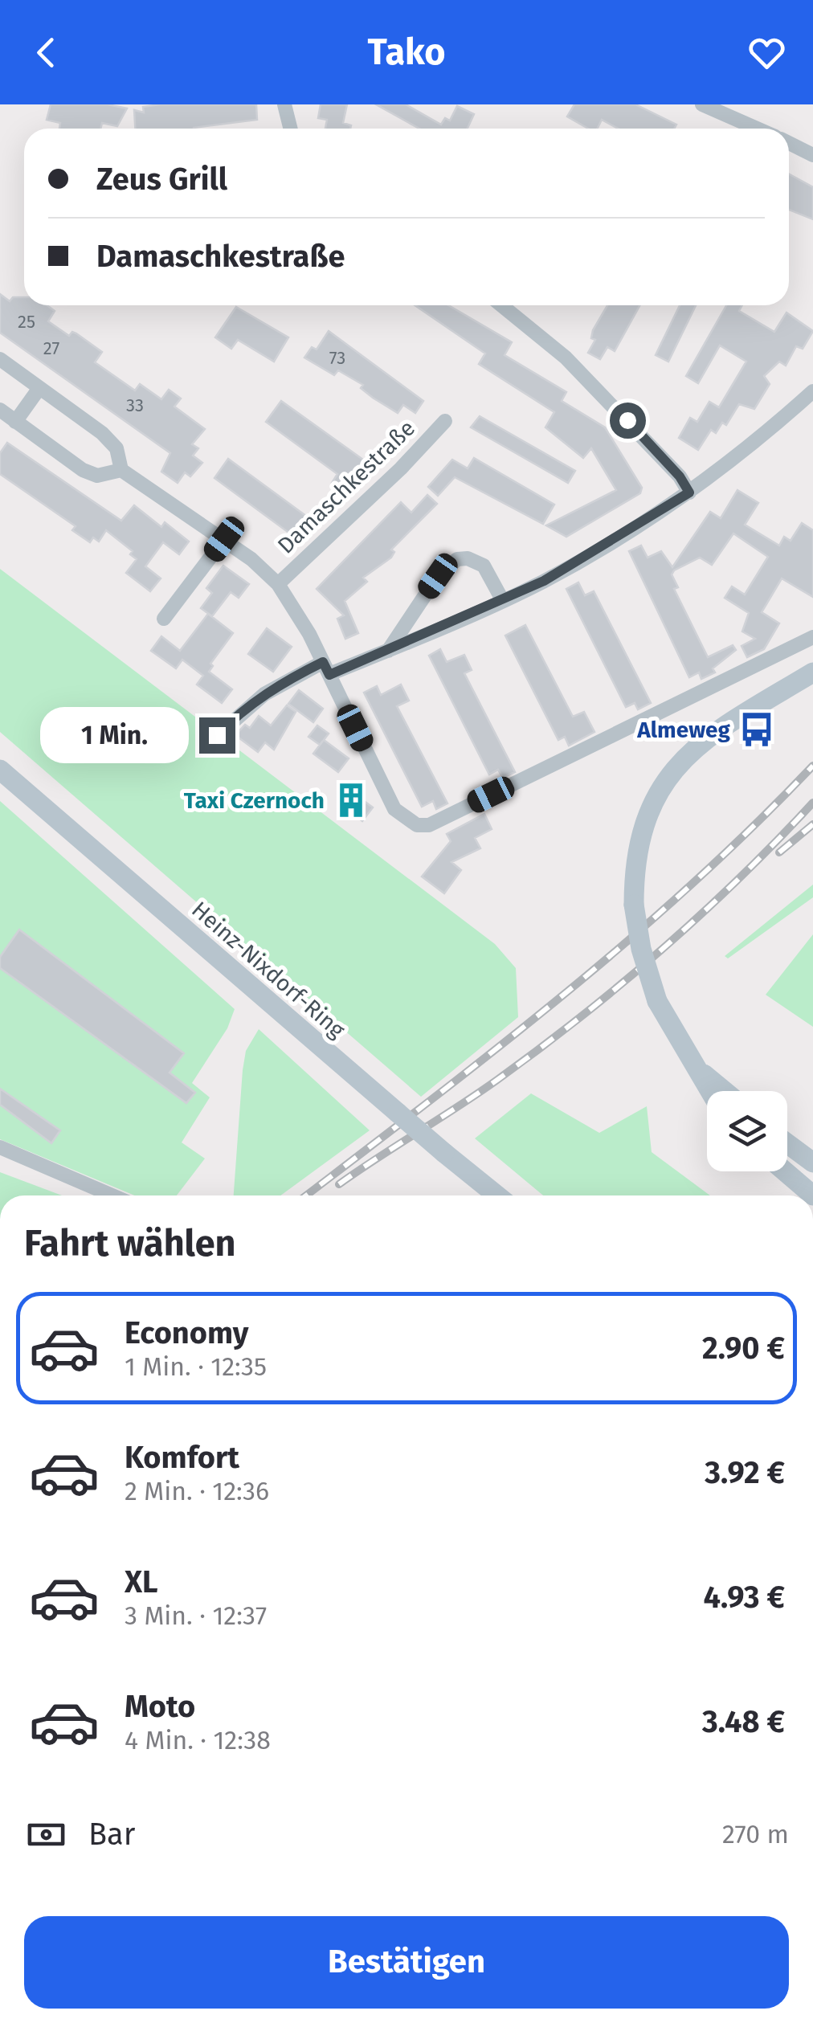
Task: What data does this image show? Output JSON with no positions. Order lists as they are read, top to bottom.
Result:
{
  "streets": {
    "main road": ["Heinz-Nixdorf-Ring"],
    "street": ["Damaschkestraße"]
  },
  "places": {
    "bus stop": ["Almeweg"],
    "building": ["Taxi Czernoch"]
  },
  "house_numbers": [
    "25",
    "27",
    "73",
    "33"
  ],
  "page": {
    "header": "Tako",
    "banner": ["Zeus Grill", "Damaschkestraße"],
    "bubble": "1 Min.",
    "heading": "Fahrt wählen",
    "list": [
      {
        "name": "Economy",
        "note": "1 Min. · 12:35",
        "value": "2.90 €"
      },
      {
        "name": "Komfort",
        "note": "2 Min. · 12:36",
        "value": "3.92 €"
      },
      {
        "name": "XL",
        "note": "3 Min. · 12:37",
        "value": "4.93 €"
      },
      {
        "name": "Moto",
        "note": "4 Min. · 12:38",
        "value": "3.48 €"
      }
    ],
    "pay": ["Bar", "270 m"],
    "buttons": "Bestätigen"
  }
}
